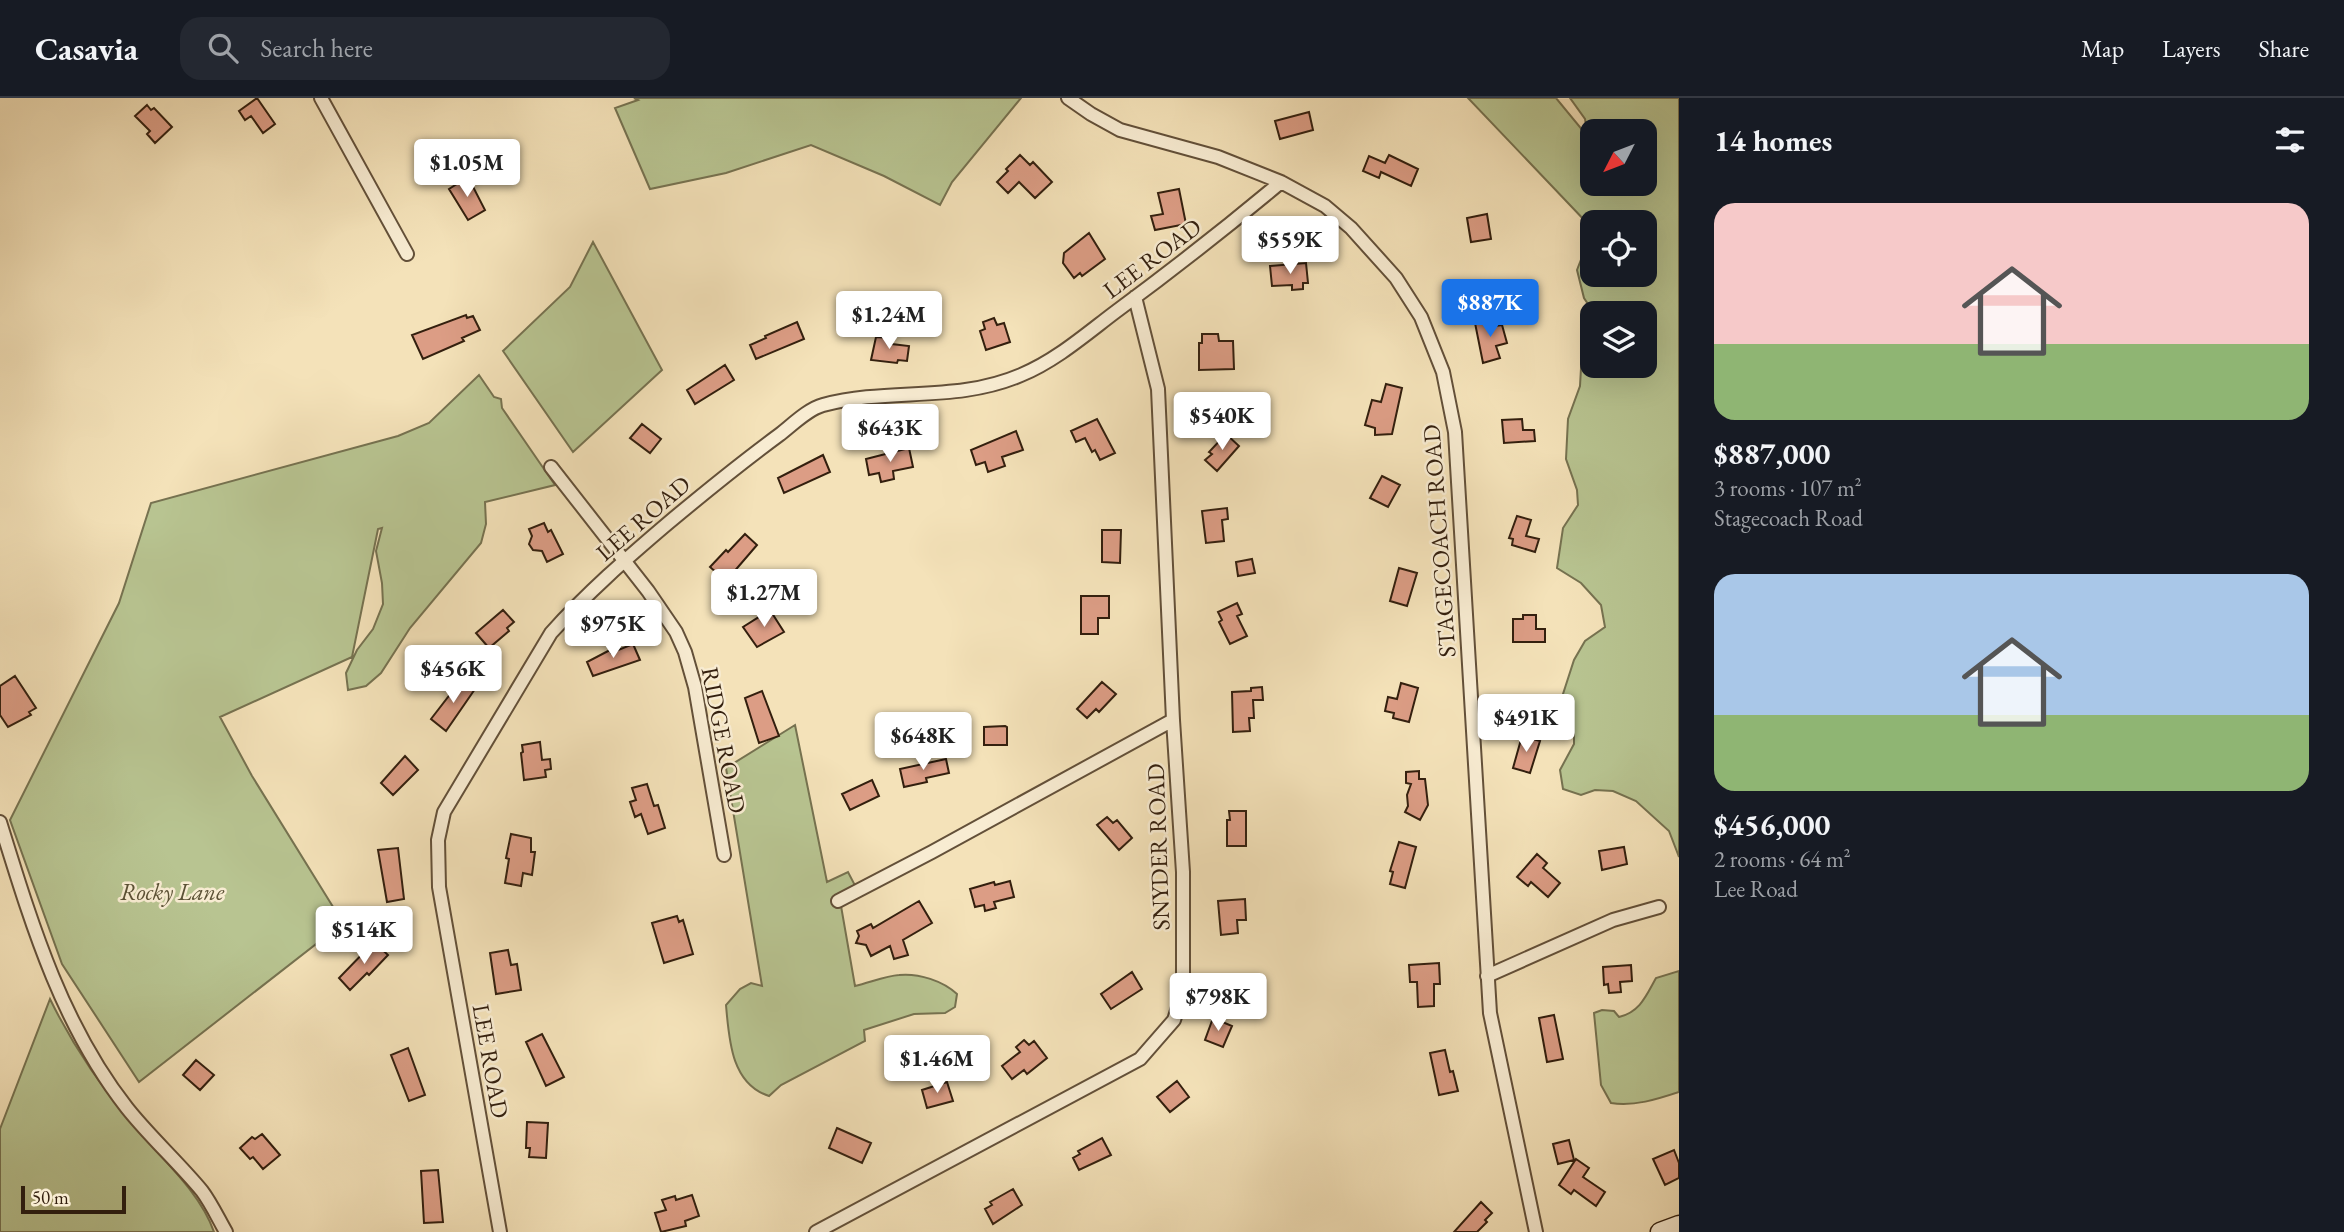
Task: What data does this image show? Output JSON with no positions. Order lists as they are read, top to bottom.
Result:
{
  "streets": {
    "street": [
      "LEE ROAD",
      "STAGECOACH ROAD",
      "RIDGE ROAD",
      "SNYDER ROAD"
    ]
  },
  "crossings": [
    ["LEE ROAD", "STAGECOACH ROAD"],
    ["LEE ROAD", "RIDGE ROAD"],
    ["LEE ROAD", "SNYDER ROAD"]
  ],
  "parks": ["Rocky Lane"],
  "scale_bar": "50 m",
  "north": "bottom left",
  "page": {
    "header": "Casavia",
    "search": "Search here",
    "nav": ["Map", "Layers", "Share"],
    "heading": "14 homes",
    "price": [
      "$1.05M",
      "$559K",
      "$887K",
      "$1.24M",
      "$540K",
      "$643K",
      "$1.27M",
      "$975K",
      "$456K",
      "$491K",
      "$648K",
      "$514K",
      "$798K",
      "$1.46M"
    ],
    "list": [
      {
        "name": "$887,000",
        "note": "3 rooms · 107 m² · Stagecoach Road"
      },
      {
        "name": "$456,000",
        "note": "2 rooms · 64 m² · Lee Road"
      }
    ],
    "scale": "50 m"
  }
}
